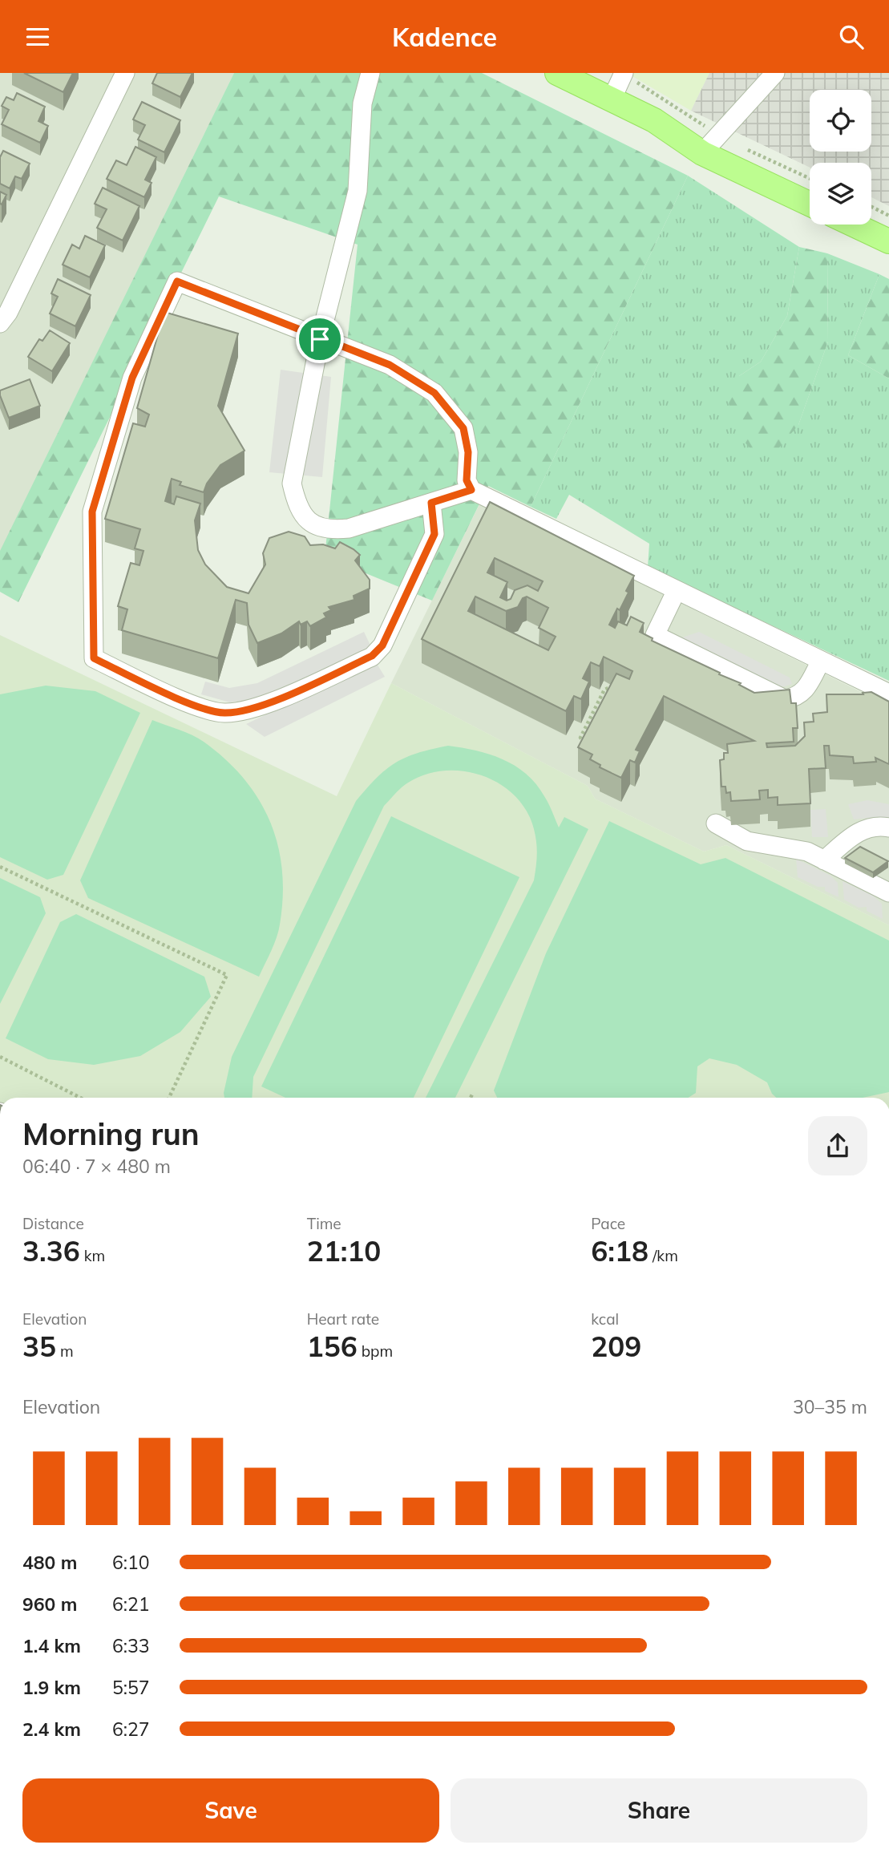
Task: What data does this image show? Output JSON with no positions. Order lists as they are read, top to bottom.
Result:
{
  "page": {
    "header": "Kadence",
    "heading": ["Morning run", "06:40 · 7 × 480 m"],
    "stats": [
      ["Distance", "3.36 km"],
      ["Time", "21:10"],
      ["Pace", "6:18 /km"],
      ["Elevation", "35 m"],
      ["Heart rate", "156 bpm"],
      ["kcal", "209"]
    ],
    "chart": ["Elevation", "30–35 m"],
    "list": [
      {
        "name": "480 m",
        "note": "6:10"
      },
      {
        "name": "960 m",
        "note": "6:21"
      },
      {
        "name": "1.4 km",
        "note": "6:33"
      },
      {
        "name": "1.9 km",
        "note": "5:57"
      },
      {
        "name": "2.4 km",
        "note": "6:27"
      }
    ],
    "buttons": ["Save", "Share"]
  }
}
